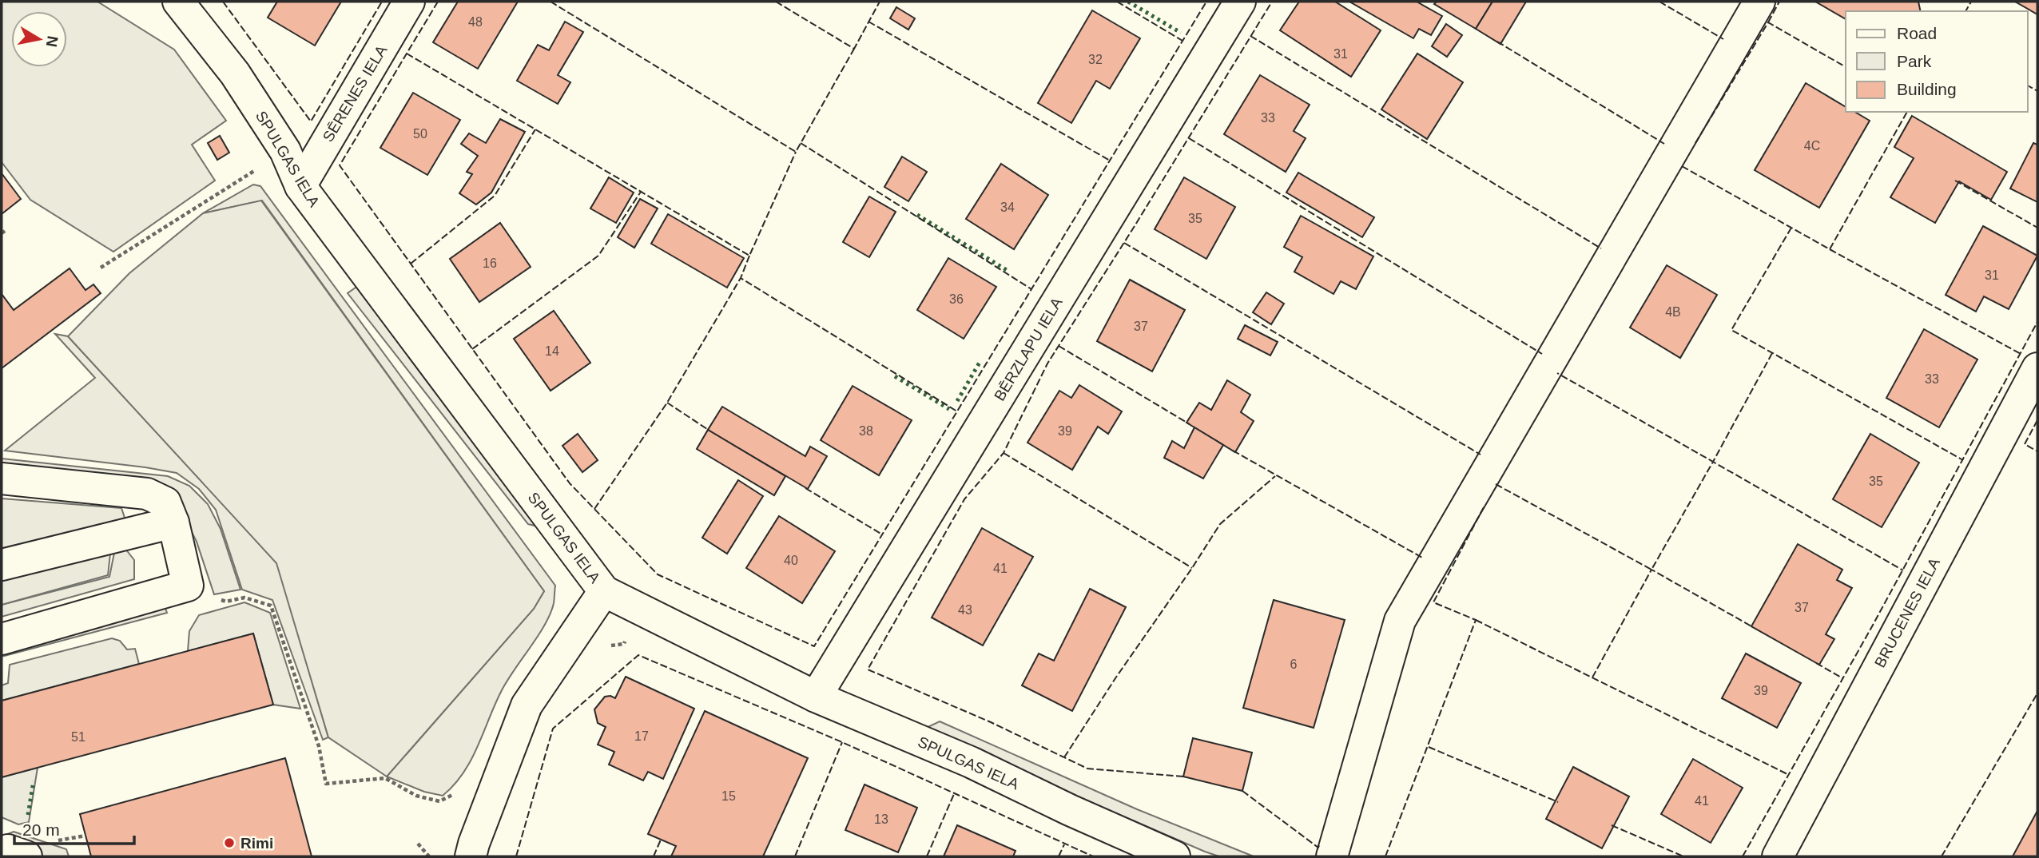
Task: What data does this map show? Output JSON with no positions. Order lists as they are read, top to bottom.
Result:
{
  "streets": {
    "street": [
      "SĒRENES IELA",
      "SPULGAS IELA",
      "BĒRZLAPU IELA",
      "BRUCENES IELA"
    ]
  },
  "crossings": [
    ["SĒRENES IELA", "SPULGAS IELA"],
    ["SPULGAS IELA", "BĒRZLAPU IELA"]
  ],
  "places": ["Rimi"],
  "house_numbers": [
    "48",
    "31",
    "32",
    "33",
    "50",
    "4C",
    "34",
    "35",
    "16",
    "31",
    "36",
    "4B",
    "37",
    "14",
    "33",
    "38",
    "39",
    "35",
    "40",
    "41",
    "37",
    "43",
    "6",
    "39",
    "17",
    "51",
    "15",
    "41",
    "13"
  ],
  "legend": ["Road", "Park", "Building"],
  "scale_bar": "20 m",
  "north": "right"
}
